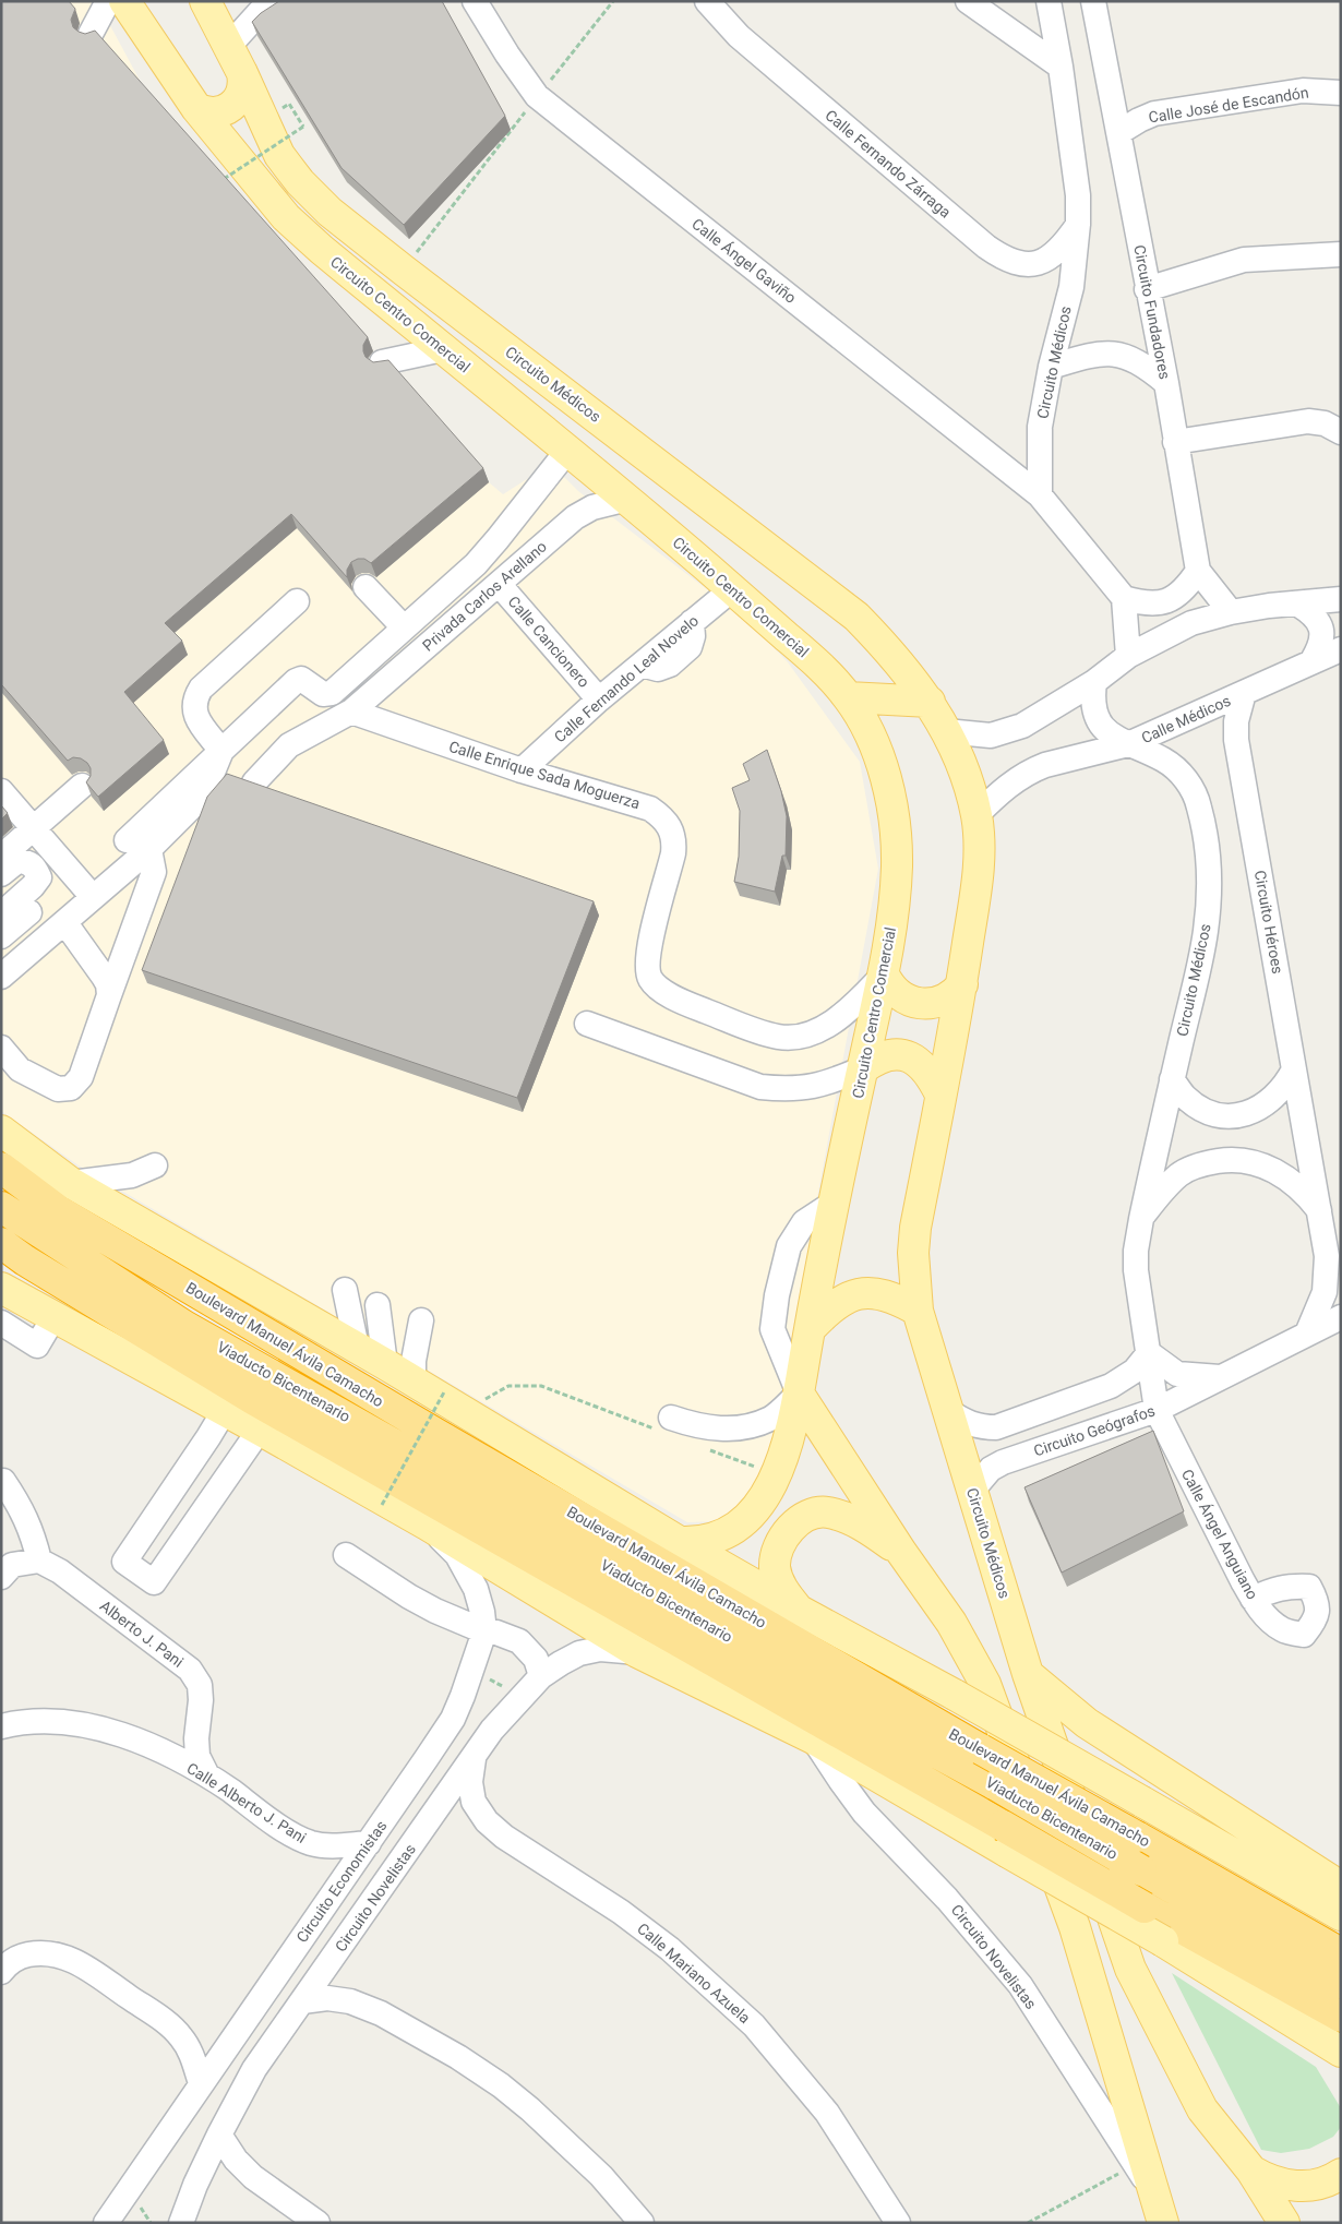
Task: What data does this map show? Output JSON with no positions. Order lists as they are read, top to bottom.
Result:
{
  "streets": {
    "highway": ["Boulevard Manuel Ávila Camacho", "Viaducto Bicentenario"],
    "main road": ["Circuito Centro Comercial", "Circuito Médicos", "Circuito Novelistas"],
    "street": [
      "Calle José de Escandón",
      "Calle Fernando Zárraga",
      "Calle Ángel Gaviño",
      "Circuito Fundadores",
      "Privada Carlos Arellano",
      "Calle Cancionero",
      "Calle Fernando Leal Novelo",
      "Calle Médicos",
      "Calle Enrique Sada Moguerza",
      "Circuito Héroes",
      "Circuito Geógrafos",
      "Calle Ángel Anguiano",
      "Alberto J. Pani",
      "Calle Alberto J. Pani",
      "Circuito Economistas",
      "Calle Mariano Azuela"
    ]
  },
  "crossings": [
    ["Calle José de Escandón", "Circuito Fundadores"],
    ["Calle Fernando Zárraga", "Circuito Médicos"],
    ["Calle Ángel Gaviño", "Circuito Médicos"],
    ["Circuito Centro Comercial", "Privada Carlos Arellano"],
    ["Circuito Centro Comercial", "Calle Fernando Leal Novelo"],
    ["Circuito Centro Comercial", "Calle Enrique Sada Moguerza"],
    ["Circuito Centro Comercial", "Boulevard Manuel Ávila Camacho"],
    ["Circuito Médicos", "Calle Médicos"],
    ["Circuito Médicos", "Circuito Geógrafos"],
    ["Circuito Médicos", "Calle Ángel Anguiano"],
    ["Privada Carlos Arellano", "Calle Cancionero"],
    ["Privada Carlos Arellano", "Calle Enrique Sada Moguerza"],
    ["Calle Cancionero", "Calle Fernando Leal Novelo"],
    ["Calle Fernando Leal Novelo", "Calle Enrique Sada Moguerza"],
    ["Calle Médicos", "Circuito Héroes"],
    ["Circuito Héroes", "Circuito Geógrafos"],
    ["Circuito Geógrafos", "Calle Ángel Anguiano"],
    ["Alberto J. Pani", "Calle Alberto J. Pani"],
    ["Calle Alberto J. Pani", "Circuito Economistas"],
    ["Circuito Novelistas", "Calle Mariano Azuela"]
  ]
}
